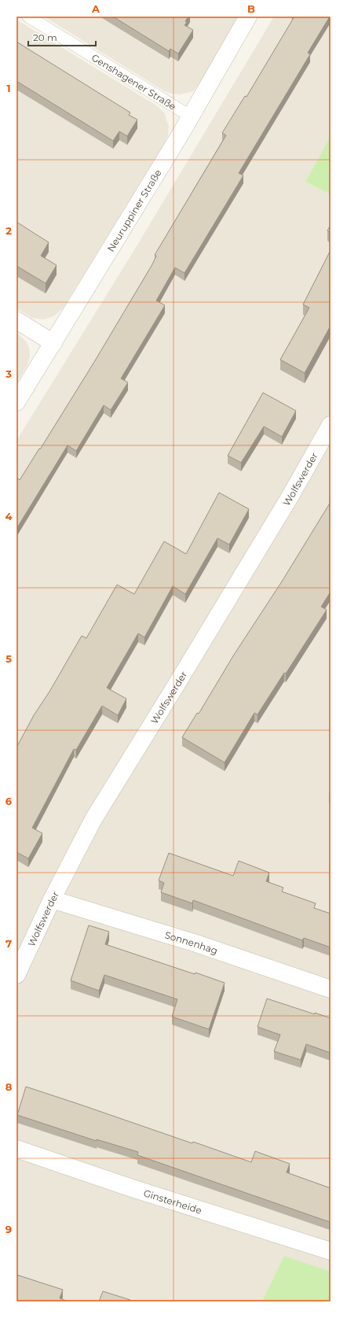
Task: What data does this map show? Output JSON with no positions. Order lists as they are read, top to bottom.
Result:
{
  "streets": {
    "street": [
      "Neuruppiner Straße",
      "Wolfswerder",
      "Sonnenhag",
      "Ginsterheide"
    ],
    "lane": ["Genshagener Straße"]
  },
  "crossings": [
    ["Genshagener Straße", "Neuruppiner Straße"],
    ["Wolfswerder", "Sonnenhag"]
  ],
  "scale_bar": "20 m",
  "grid": {
    "columns": ["A", "B"],
    "rows": [
      "1",
      "2",
      "3",
      "4",
      "5",
      "6",
      "7",
      "8",
      "9"
    ]
  }
}
